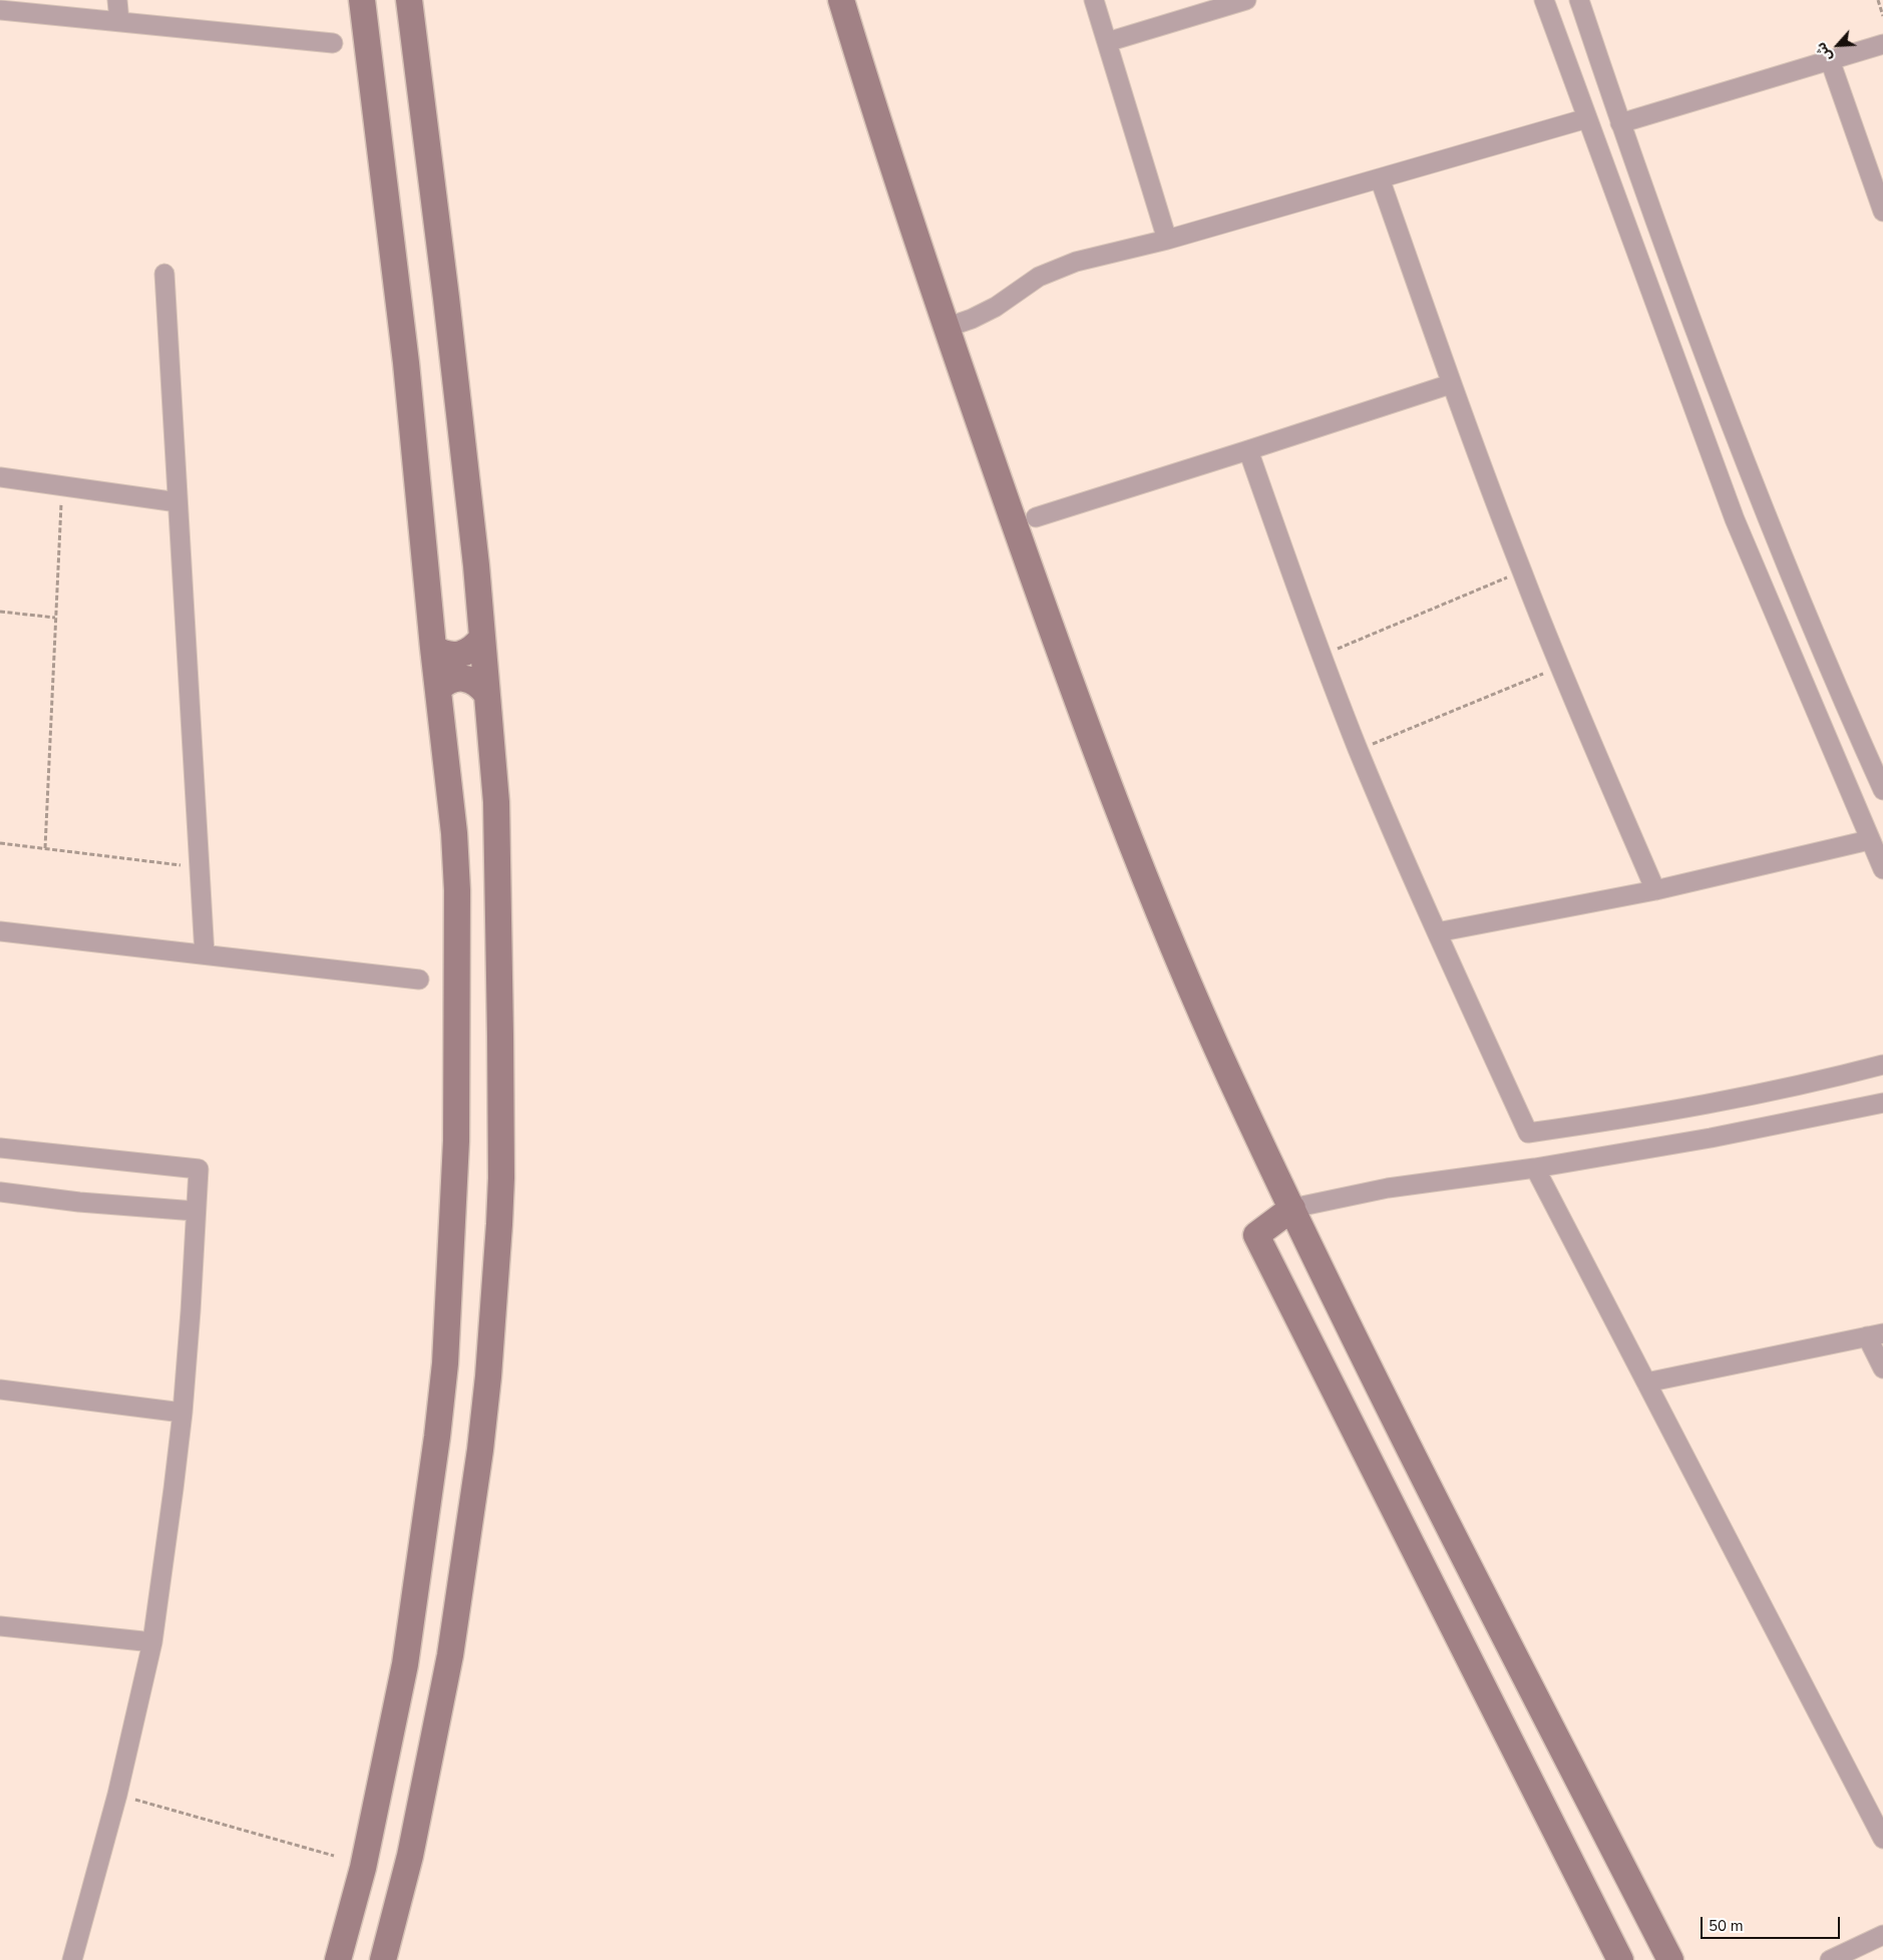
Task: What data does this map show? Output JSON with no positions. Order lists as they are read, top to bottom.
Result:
{
  "scale_bar": "50 m",
  "north": "bottom left"
}
